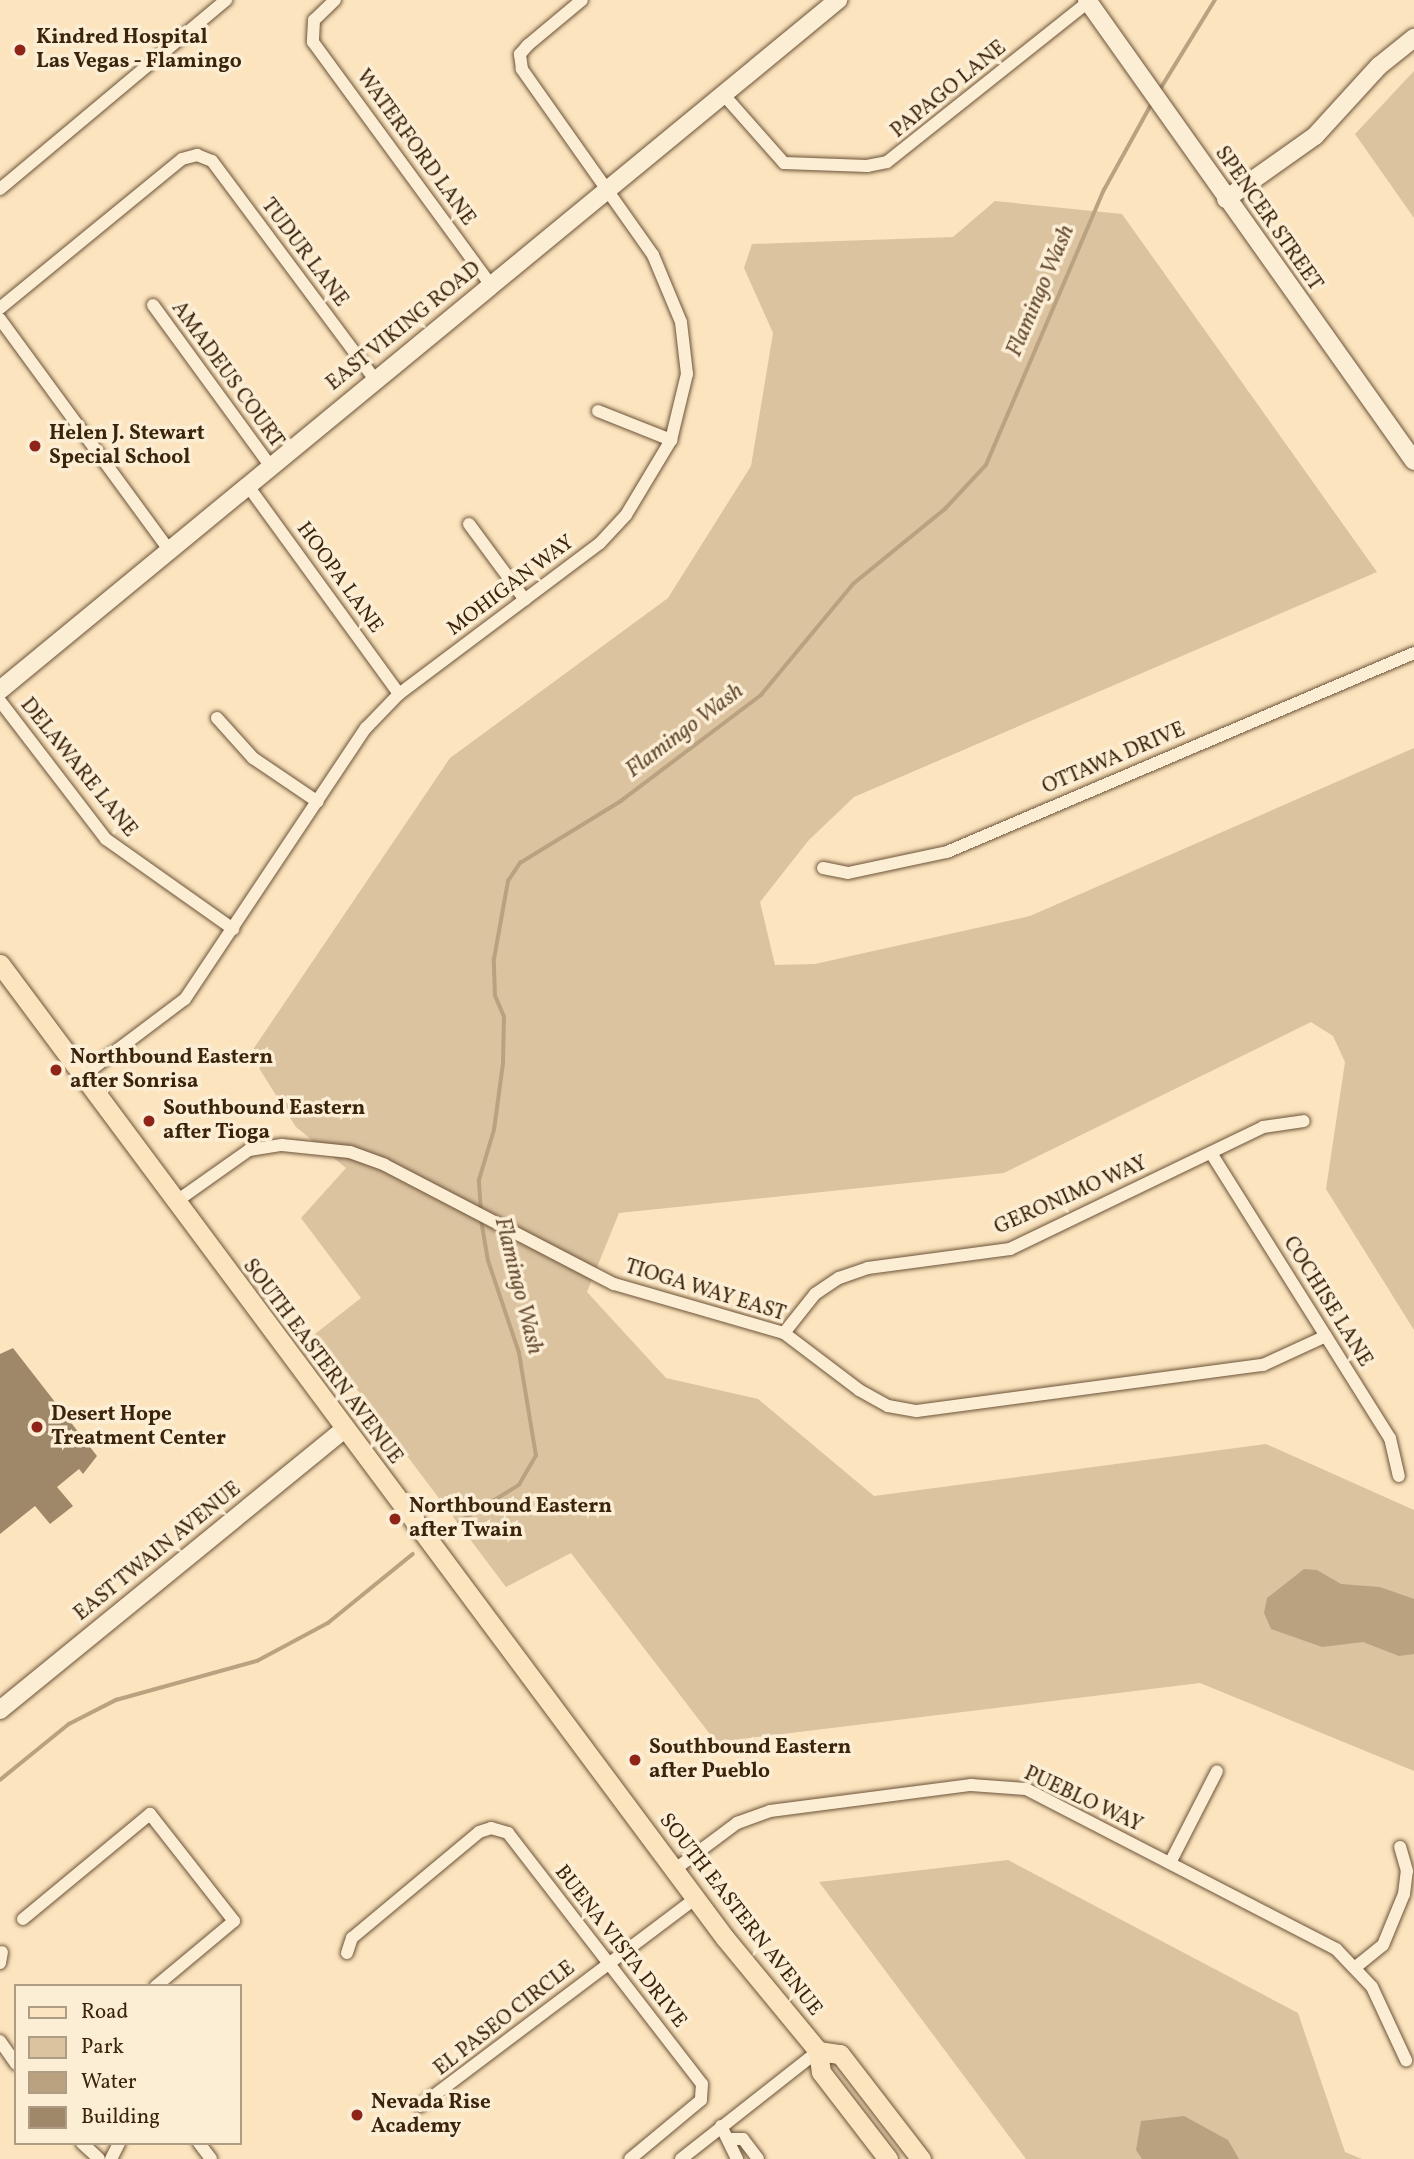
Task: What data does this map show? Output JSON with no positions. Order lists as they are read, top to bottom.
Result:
{
  "streets": {
    "main road": ["SOUTH EASTERN AVENUE"],
    "street": [
      "PAPAGO LANE",
      "WATERFORD LANE",
      "SPENCER STREET",
      "TUDUR LANE",
      "EAST VIKING ROAD",
      "AMADEUS COURT",
      "HOOPA LANE",
      "MOHIGAN WAY",
      "OTTAWA DRIVE",
      "DELAWARE LANE",
      "GERONIMO WAY",
      "TIOGA WAY EAST",
      "COCHISE LANE",
      "EAST TWAIN AVENUE",
      "PUEBLO WAY",
      "BUENA VISTA DRIVE",
      "EL PASEO CIRCLE"
    ]
  },
  "crossings": [
    ["PAPAGO LANE", "SPENCER STREET"],
    ["PAPAGO LANE", "EAST VIKING ROAD"],
    ["WATERFORD LANE", "EAST VIKING ROAD"],
    ["TUDUR LANE", "EAST VIKING ROAD"],
    ["EAST VIKING ROAD", "AMADEUS COURT"],
    ["EAST VIKING ROAD", "HOOPA LANE"],
    ["EAST VIKING ROAD", "MOHIGAN WAY"],
    ["HOOPA LANE", "MOHIGAN WAY"],
    ["MOHIGAN WAY", "DELAWARE LANE"],
    ["MOHIGAN WAY", "SOUTH EASTERN AVENUE"],
    ["GERONIMO WAY", "TIOGA WAY EAST"],
    ["GERONIMO WAY", "COCHISE LANE"],
    ["TIOGA WAY EAST", "COCHISE LANE"],
    ["TIOGA WAY EAST", "SOUTH EASTERN AVENUE"],
    ["SOUTH EASTERN AVENUE", "EAST TWAIN AVENUE"],
    ["SOUTH EASTERN AVENUE", "PUEBLO WAY"],
    ["SOUTH EASTERN AVENUE", "EL PASEO CIRCLE"],
    ["BUENA VISTA DRIVE", "EL PASEO CIRCLE"]
  ],
  "water": ["Flamingo Wash"],
  "places": [
    "Kindred Hospital Las Vegas - Flamingo",
    "Helen J. Stewart Special School",
    "Northbound Eastern after Sonrisa",
    "Southbound Eastern after Tioga",
    "Desert Hope Treatment Center",
    "Northbound Eastern after Twain",
    "Southbound Eastern after Pueblo",
    "Nevada Rise Academy"
  ],
  "legend": [
    "Road",
    "Park",
    "Water",
    "Building"
  ]
}
